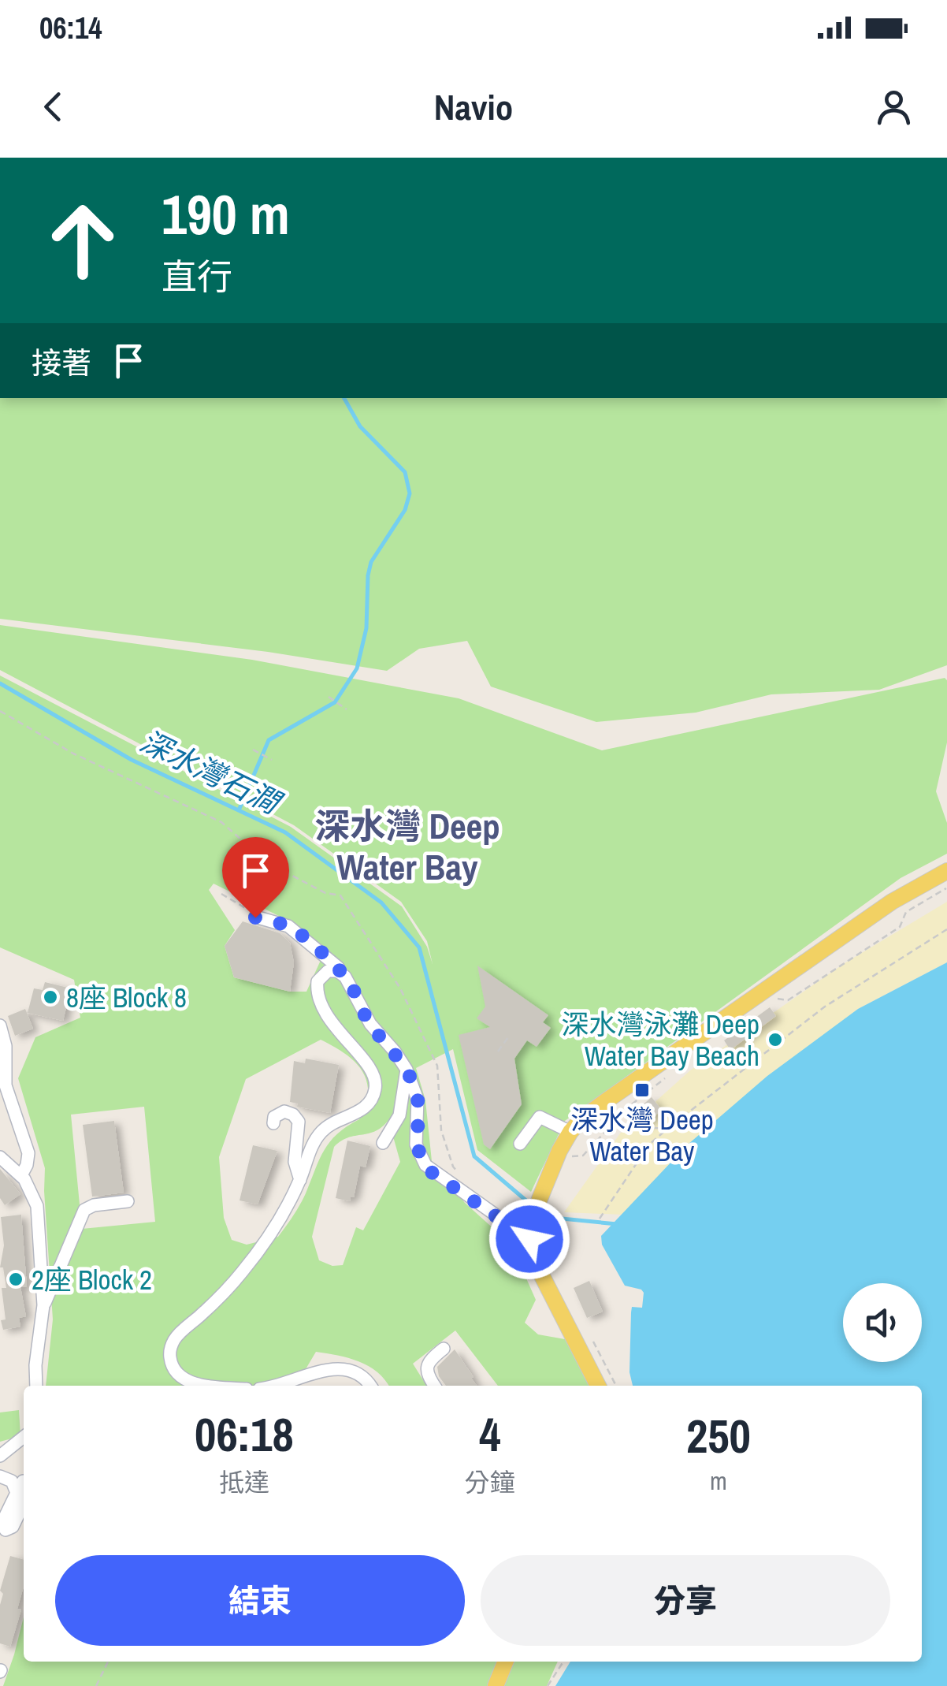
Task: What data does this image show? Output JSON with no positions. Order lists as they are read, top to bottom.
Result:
{
  "districts": ["深水灣 Deep Water Bay"],
  "water": ["深水灣石澗"],
  "places": {
    "other": ["8座 Block 8", "深水灣泳灘 Deep Water Bay Beach", "2座 Block 2"],
    "transit": ["深水灣 Deep Water Bay"]
  },
  "page": {
    "status": "06:14",
    "header": "Navio",
    "turn": ["190 m", "直行"],
    "then": "接著",
    "eta": [
      "06:18",
      "抵達",
      "4",
      "分鐘",
      "250",
      "m"
    ],
    "buttons": ["結束", "分享"]
  }
}
